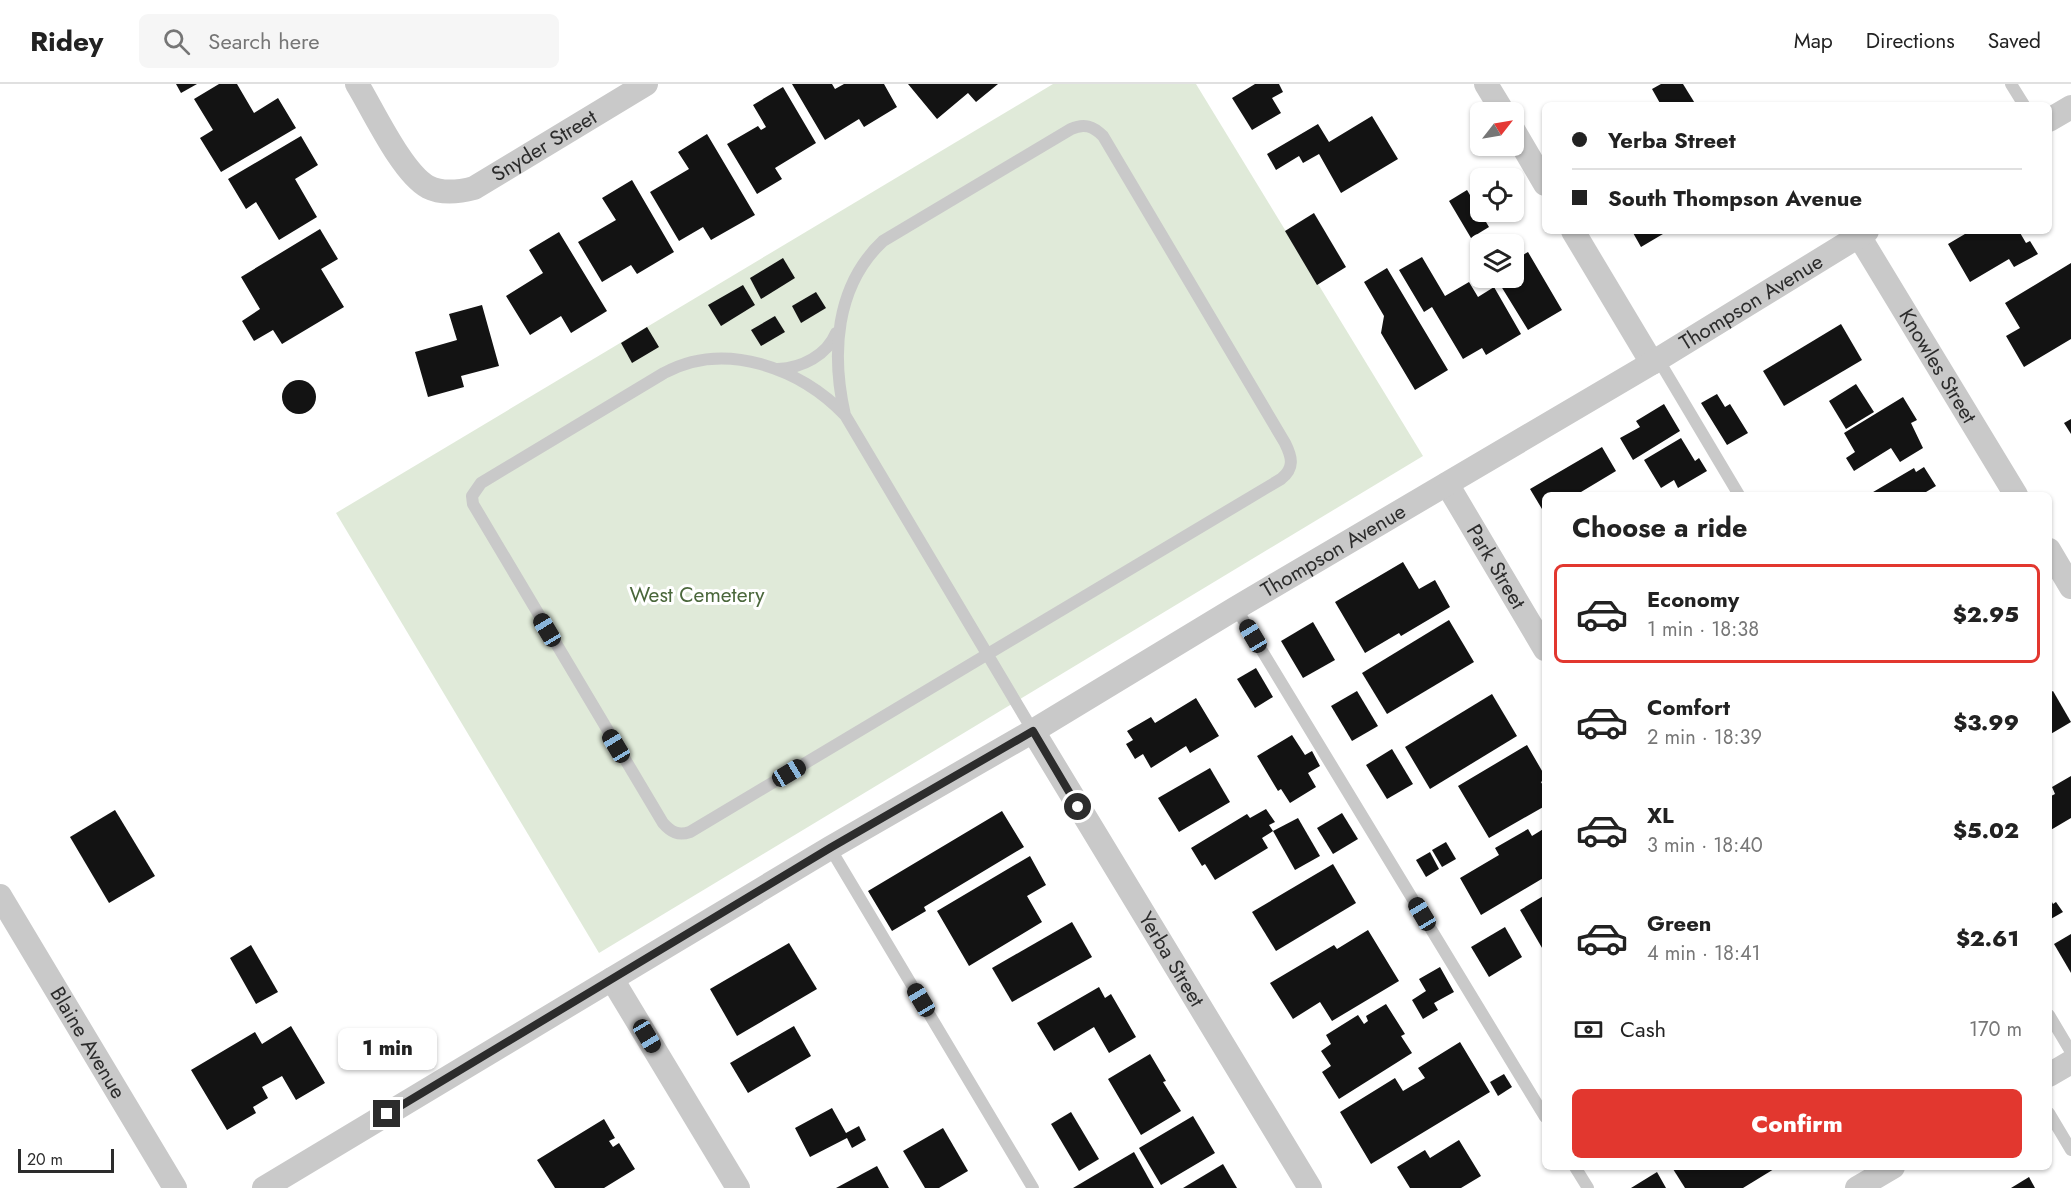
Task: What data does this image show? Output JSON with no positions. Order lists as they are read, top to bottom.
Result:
{
  "streets": {
    "street": [
      "Snyder Street",
      "Thompson Avenue",
      "Knowles Street",
      "Park Street",
      "Yerba Street",
      "Blaine Avenue"
    ]
  },
  "crossings": [
    ["Thompson Avenue", "Park Street"],
    ["Thompson Avenue", "Yerba Street"]
  ],
  "parks": ["West Cemetery"],
  "scale_bar": "20 m",
  "north": "top right",
  "page": {
    "header": "Ridey",
    "search": "Search here",
    "nav": ["Map", "Directions", "Saved"],
    "banner": ["Yerba Street", "South Thompson Avenue"],
    "heading": "Choose a ride",
    "list": [
      {
        "name": "Economy",
        "note": "1 min · 18:38",
        "value": "$2.95"
      },
      {
        "name": "Comfort",
        "note": "2 min · 18:39",
        "value": "$3.99"
      },
      {
        "name": "XL",
        "note": "3 min · 18:40",
        "value": "$5.02"
      },
      {
        "name": "Green",
        "note": "4 min · 18:41",
        "value": "$2.61"
      }
    ],
    "pay": ["Cash", "170 m"],
    "bubble": "1 min",
    "buttons": "Confirm",
    "scale": "20 m"
  }
}
